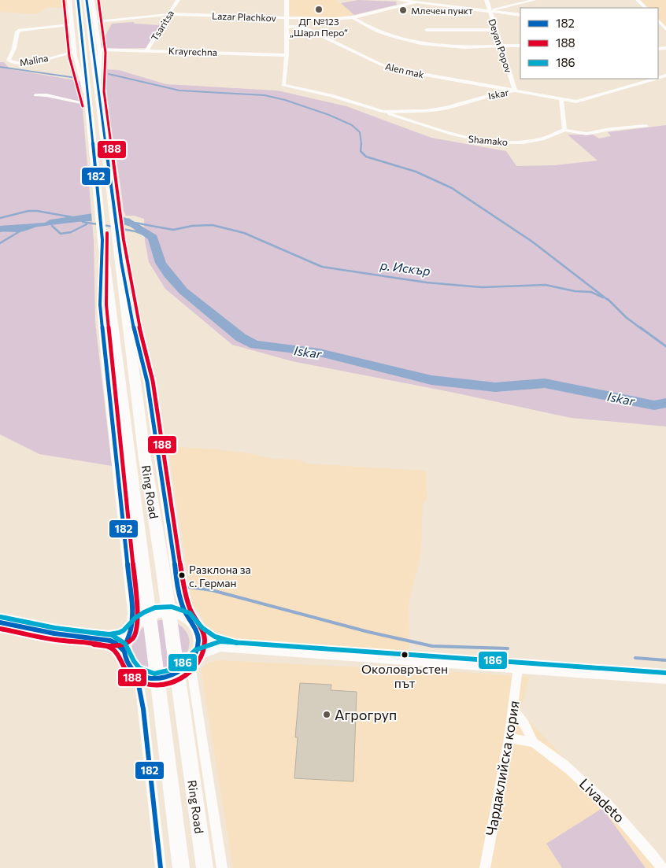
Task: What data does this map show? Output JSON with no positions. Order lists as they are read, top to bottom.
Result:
{
  "streets": {
    "highway": ["Ring Road"],
    "street": [
      "Lazar Plachkov",
      "Tsaritsa",
      "Deyan Popov",
      "Krayrechna",
      "Malina",
      "Alen mak",
      "Iskar",
      "Shamako",
      "Чардаклийска кория",
      "Livadeto"
    ]
  },
  "crossings": [
    ["Lazar Plachkov", "Tsaritsa"],
    ["Lazar Plachkov", "Ring Road"],
    ["Tsaritsa", "Krayrechna"],
    ["Deyan Popov", "Alen mak"],
    ["Deyan Popov", "Iskar"],
    ["Krayrechna", "Iskar"],
    ["Krayrechna", "Ring Road"],
    ["Malina", "Ring Road"],
    ["Alen mak", "Iskar"],
    ["Iskar", "Shamako"],
    ["Чардаклийска кория", "Livadeto"]
  ],
  "water": ["р. Искър", "Iskar"],
  "places": [
    "ДГ №123 „Шарл Перо“",
    "Млечен пункт",
    "Разклона за с. Герман",
    "Околовръстен път",
    "Агрогруп"
  ],
  "lines": ["transit line 182", "transit line 188", "transit line 186"],
  "legend": ["182", "188", "186"]
}
